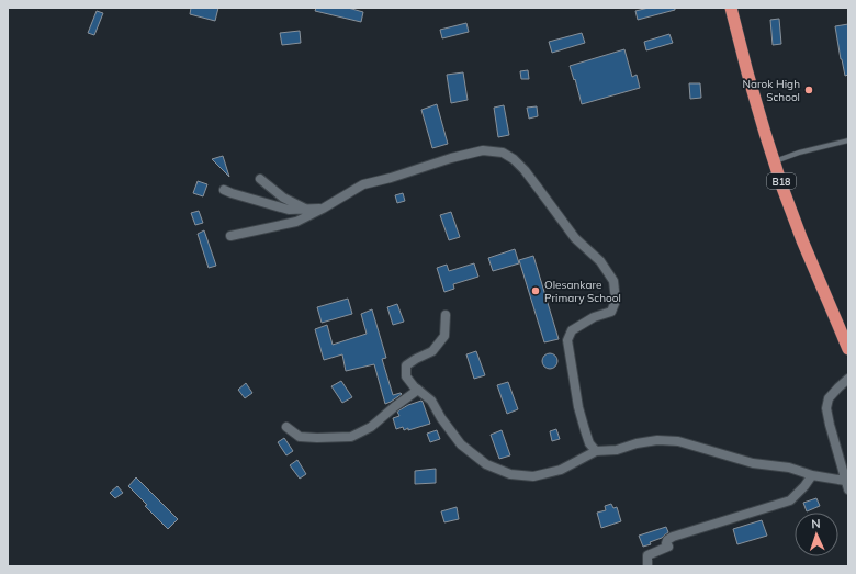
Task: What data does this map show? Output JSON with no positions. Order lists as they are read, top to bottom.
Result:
{
  "streets": {
    "highway": ["B18"]
  },
  "places": ["Narok High School", "Olesankare Primary School"],
  "north": "top"
}
